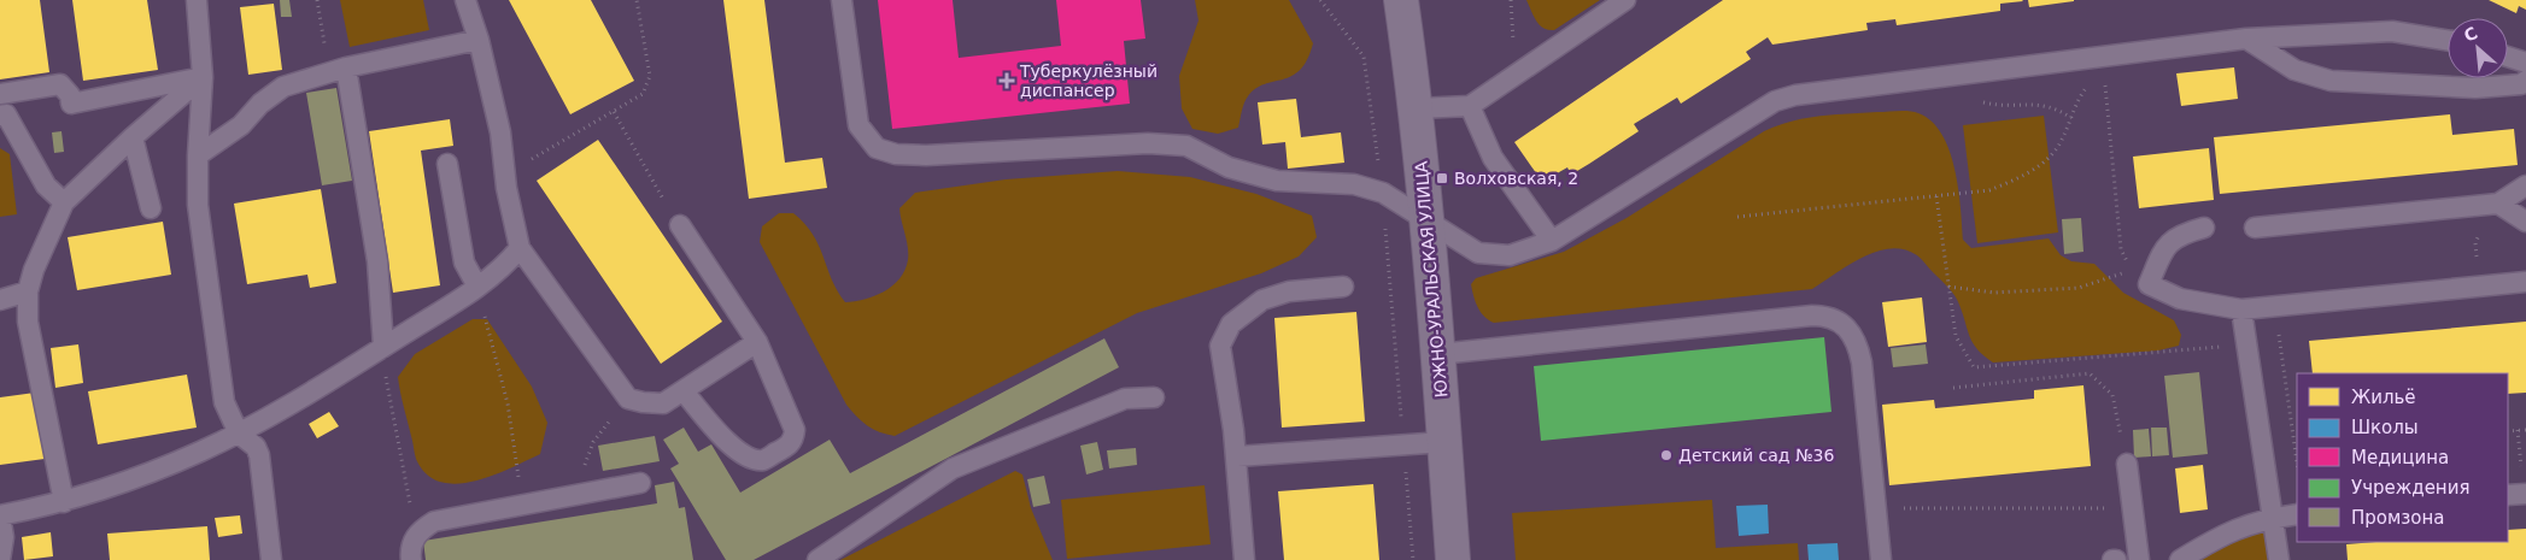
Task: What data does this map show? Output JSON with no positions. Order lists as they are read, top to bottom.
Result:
{
  "streets": {
    "main road": ["ЮЖНО-УРАЛЬСКАЯ УЛИЦА"]
  },
  "places": {
    "health": ["Туберкулёзный диспансер"],
    "transit": ["Волховская, 2"],
    "other": ["Детский сад №36"]
  },
  "legend": [
    "Жильё",
    "Школы",
    "Медицина",
    "Учреждения",
    "Промзона"
  ],
  "north": "top left"
}
